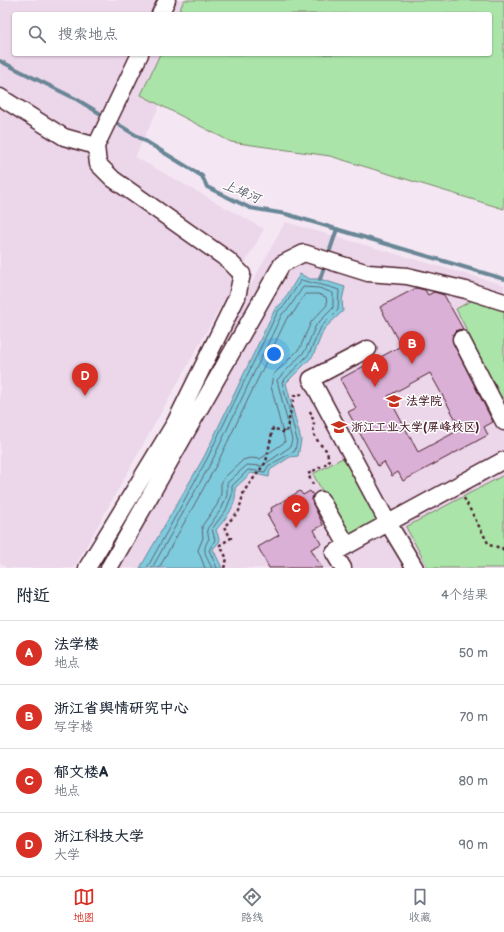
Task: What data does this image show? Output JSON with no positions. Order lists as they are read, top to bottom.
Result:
{
  "water": ["上埠河"],
  "places": {
    "school or university": ["法学院", "浙江工业大学(屏峰校区)"]
  },
  "page": {
    "search": "搜索地点",
    "pins": [
      "B",
      "A",
      "D",
      "C"
    ],
    "heading": ["附近", "4个结果"],
    "list": [
      {
        "mark": "A",
        "name": "法学楼",
        "note": "地点",
        "value": "50 m"
      },
      {
        "mark": "B",
        "name": "浙江省舆情研究中心",
        "note": "写字楼",
        "value": "70 m"
      },
      {
        "mark": "C",
        "name": "郁文楼A",
        "note": "地点",
        "value": "80 m"
      },
      {
        "mark": "D",
        "name": "浙江科技大学",
        "note": "大学",
        "value": "90 m"
      }
    ],
    "nav": ["地图", "路线", "收藏"]
  }
}
